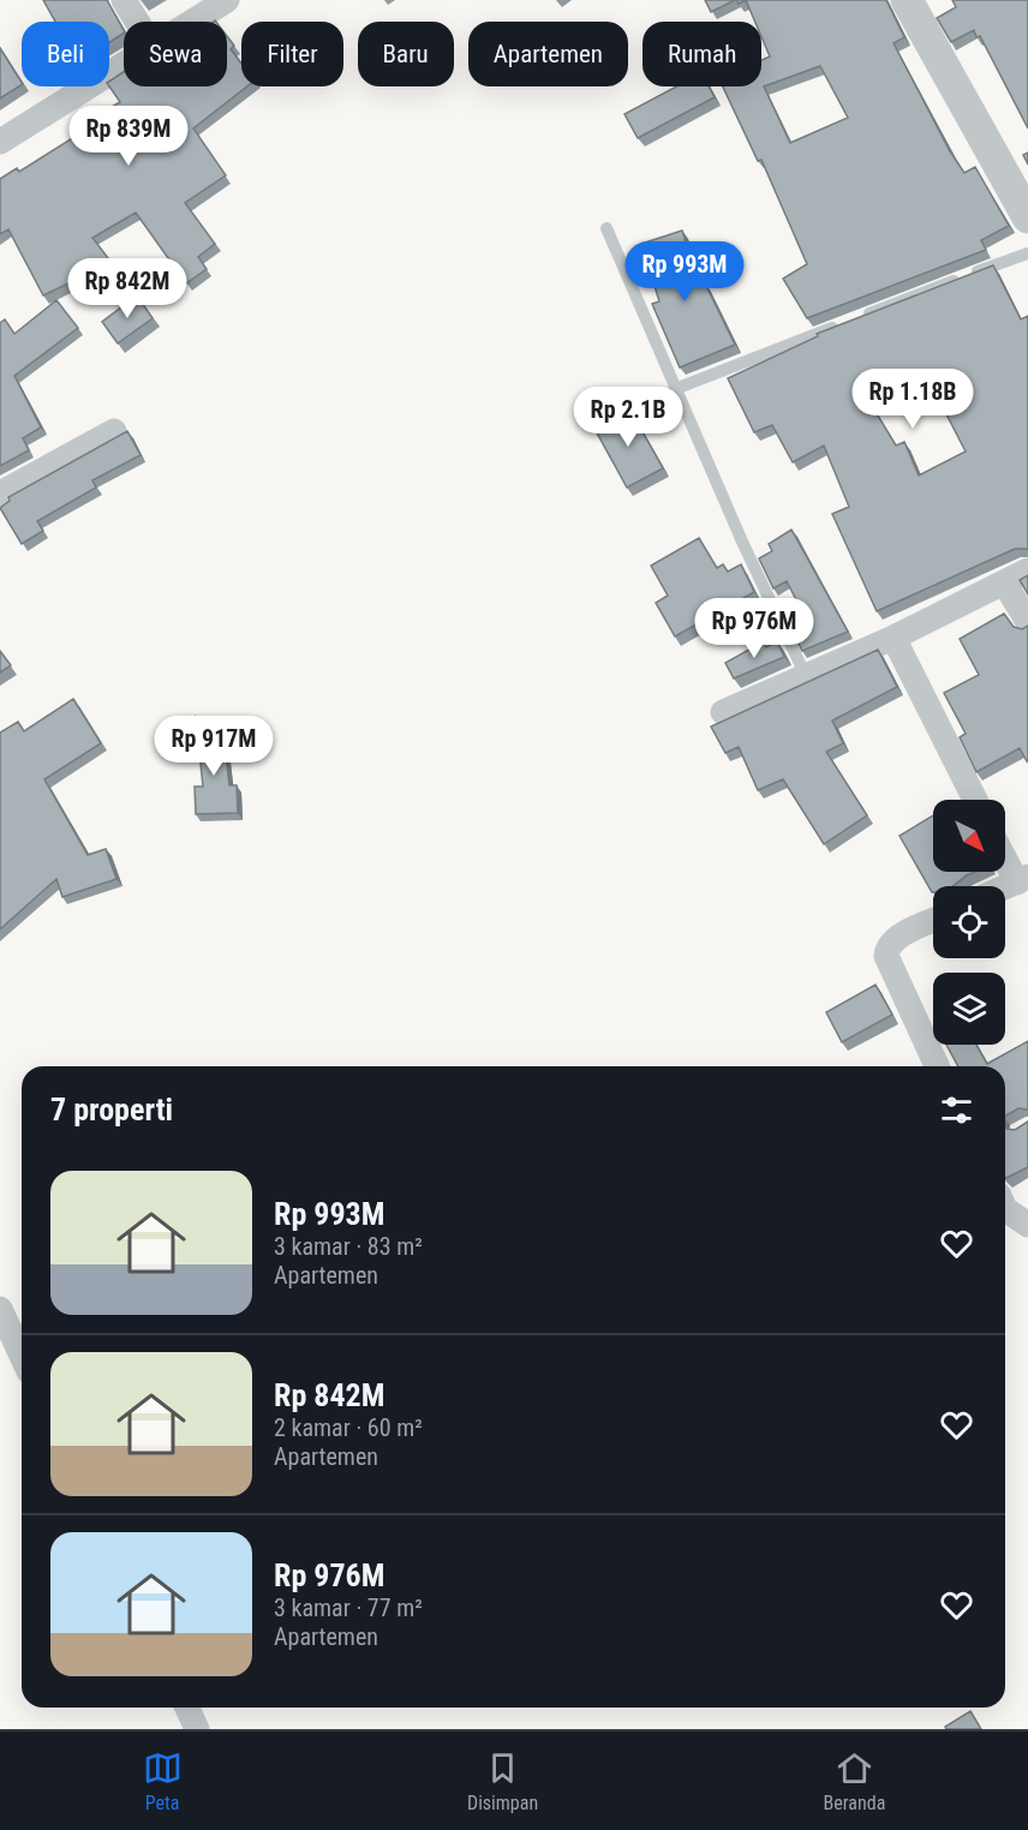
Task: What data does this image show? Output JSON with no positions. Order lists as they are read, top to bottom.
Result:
{
  "north": "bottom right",
  "page": {
    "chip": [
      "Beli",
      "Sewa",
      "Filter",
      "Baru",
      "Apartemen",
      "Rumah"
    ],
    "price": [
      "Rp 839M",
      "Rp 993M",
      "Rp 842M",
      "Rp 1.18B",
      "Rp 2.1B",
      "Rp 976M",
      "Rp 917M"
    ],
    "heading": "7 properti",
    "list": [
      {
        "name": "Rp 993M",
        "note": "3 kamar · 83 m² · Apartemen"
      },
      {
        "name": "Rp 842M",
        "note": "2 kamar · 60 m² · Apartemen"
      },
      {
        "name": "Rp 976M",
        "note": "3 kamar · 77 m² · Apartemen"
      }
    ],
    "tabs": ["Peta", "Disimpan", "Beranda"]
  }
}
